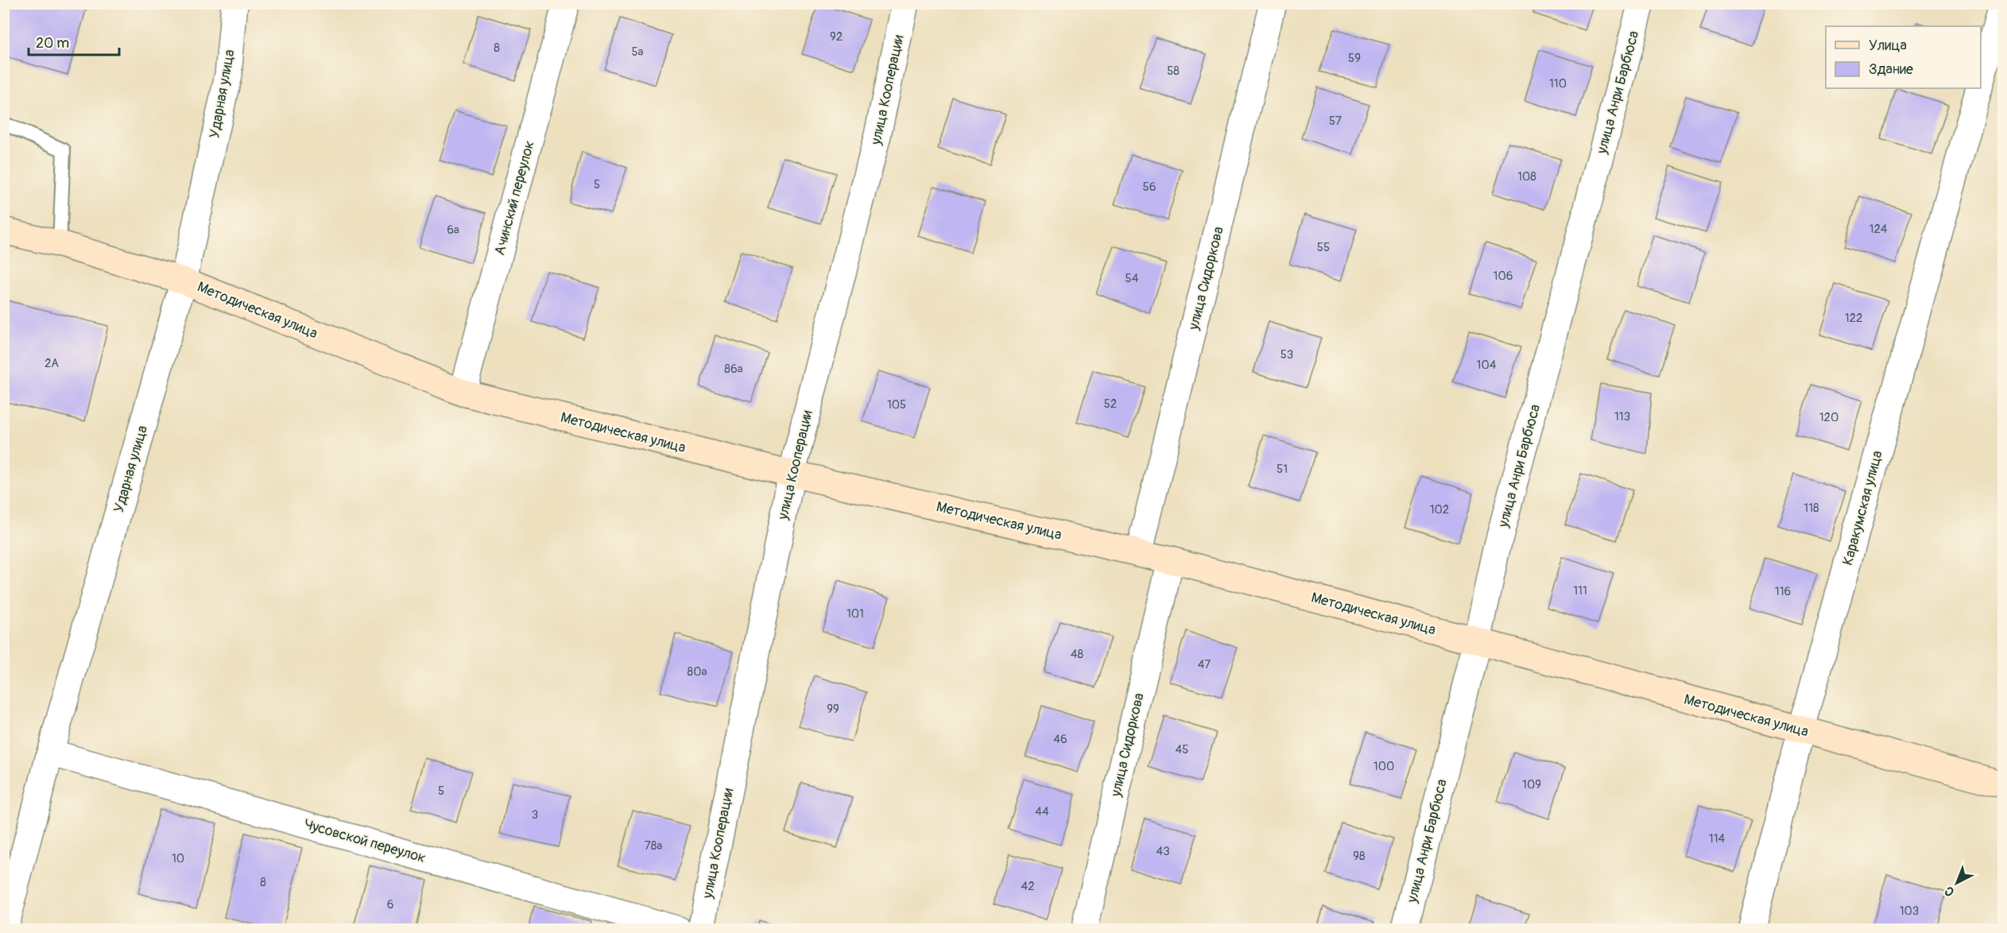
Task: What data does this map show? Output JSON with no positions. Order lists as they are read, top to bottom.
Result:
{
  "streets": {
    "main road": ["Методическая улица"],
    "street": [
      "улица Кооперации",
      "улица Анри Барбюса",
      "Ударная улица",
      "Ачинский переулок",
      "улица Сидоркова",
      "Каракумская улица",
      "Чусовской переулок"
    ]
  },
  "crossings": [
    ["улица Кооперации", "Методическая улица"],
    ["улица Анри Барбюса", "Методическая улица"],
    ["Ударная улица", "Методическая улица"],
    ["Ударная улица", "Чусовской переулок"],
    ["Ачинский переулок", "Методическая улица"],
    ["улица Сидоркова", "Методическая улица"],
    ["Методическая улица", "Каракумская улица"]
  ],
  "house_numbers": [
    "92",
    "8",
    "5а",
    "59",
    "58",
    "110",
    "57",
    "108",
    "5",
    "56",
    "124",
    "6а",
    "55",
    "106",
    "54",
    "122",
    "53",
    "2А",
    "104",
    "86а",
    "52",
    "105",
    "113",
    "120",
    "51",
    "118",
    "102",
    "111",
    "116",
    "101",
    "48",
    "47",
    "80а",
    "99",
    "46",
    "45",
    "100",
    "109",
    "5",
    "44",
    "3",
    "114",
    "78а",
    "43",
    "98",
    "10",
    "8",
    "42",
    "6",
    "103"
  ],
  "legend": ["Улица", "Здание"],
  "scale_bar": "20 m",
  "north": "bottom left"
}
